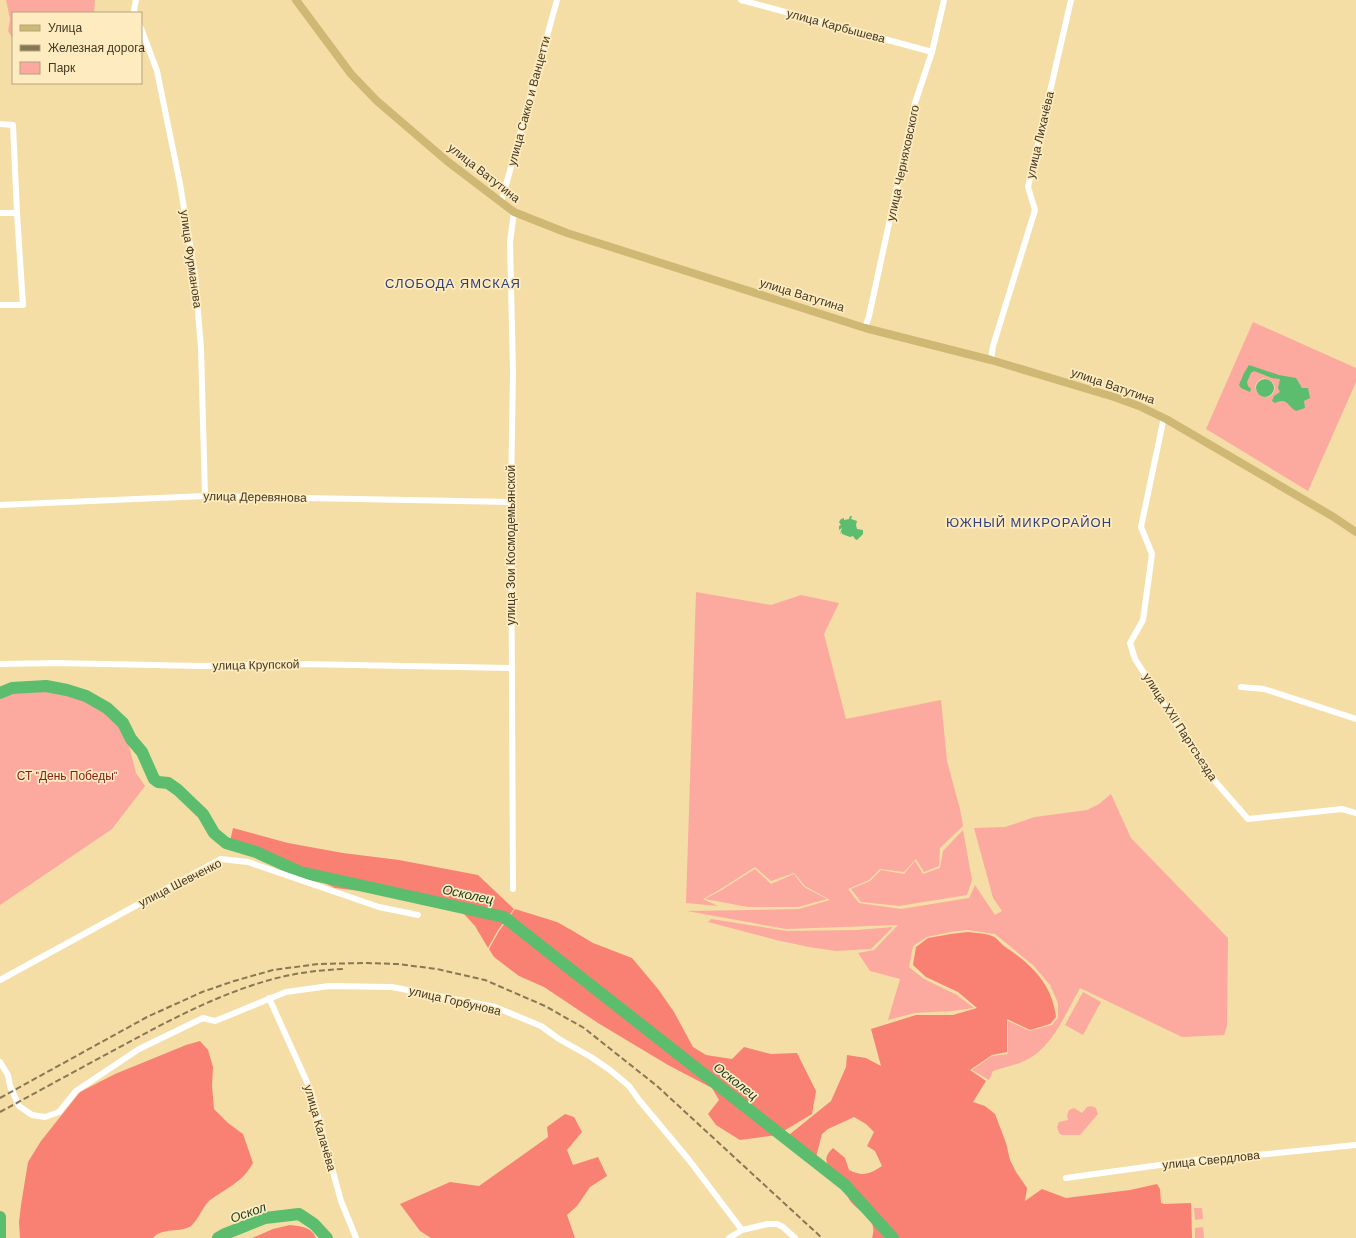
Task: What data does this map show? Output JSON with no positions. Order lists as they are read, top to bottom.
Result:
{
  "streets": {
    "main road": ["улица Ватутина"],
    "street": [
      "улица Карбышева",
      "улица Сакко и Ванцетти",
      "улица Лихачёва",
      "улица Черняховского",
      "улица Фурманова",
      "улица Деревянова",
      "улица Зои Космодемьянской",
      "улица Крупской",
      "улица XXII Партсъезда",
      "улица Шевченко",
      "улица Горбунова",
      "улица Калачёва",
      "улица Свердлова"
    ]
  },
  "crossings": [
    ["улица Карбышева", "улица Черняховского"],
    ["улица Сакко и Ванцетти", "улица Ватутина"],
    ["улица Лихачёва", "улица Ватутина"],
    ["улица Черняховского", "улица Ватутина"],
    ["улица Ватутина", "улица Зои Космодемьянской"],
    ["улица Ватутина", "улица XXII Партсъезда"],
    ["улица Фурманова", "улица Деревянова"],
    ["улица Деревянова", "улица Зои Космодемьянской"],
    ["улица Зои Космодемьянской", "улица Крупской"],
    ["улица Горбунова", "улица Калачёва"]
  ],
  "districts": ["СЛОБОДА ЯМСКАЯ", "ЮЖНЫЙ МИКРОРАЙОН"],
  "water": ["Осколец", "Оскол"],
  "parks": ["СТ \"День Победы\""],
  "legend": ["Улица", "Железная дорога", "Парк"]
}
